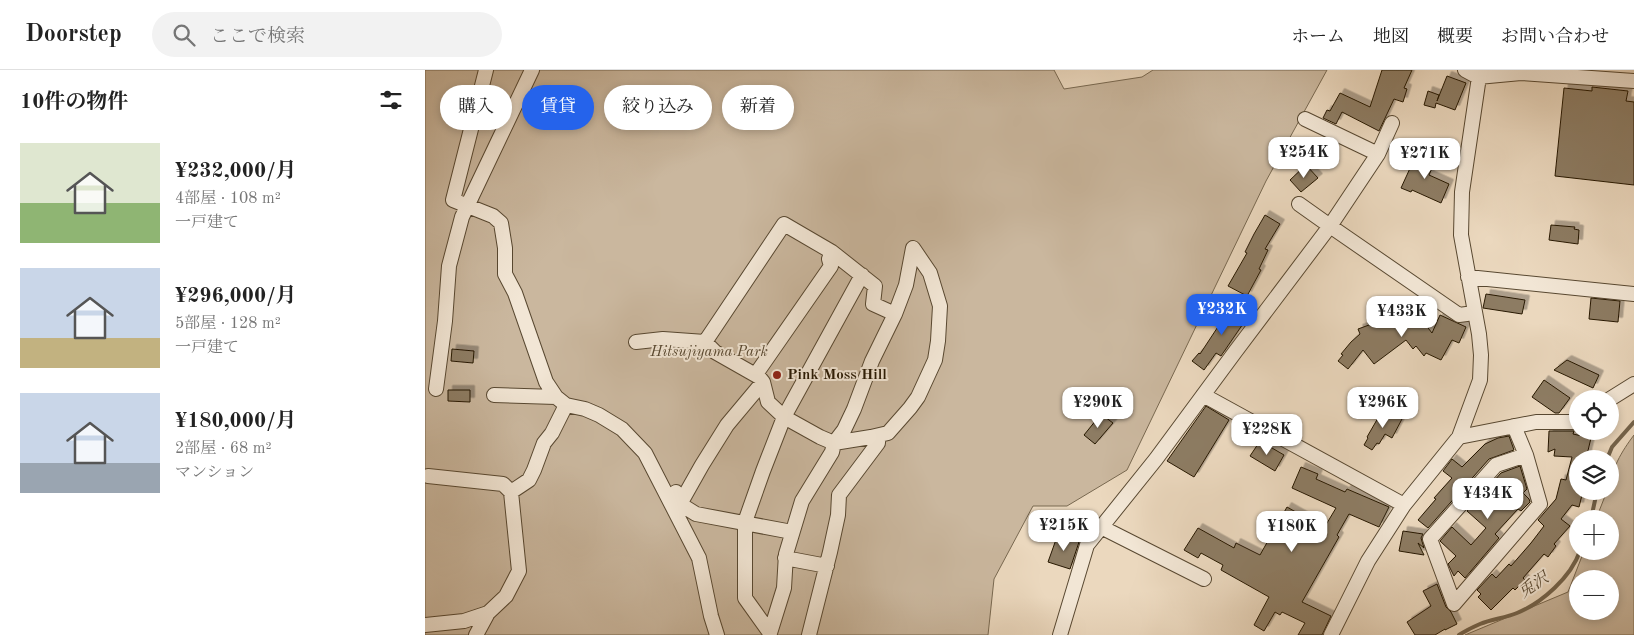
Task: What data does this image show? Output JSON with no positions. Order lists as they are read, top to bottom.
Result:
{
  "water": ["兎沢"],
  "parks": ["Hitsujiyama Park"],
  "places": ["Pink Moss Hill"],
  "page": {
    "header": "Doorstep",
    "search": "ここで検索",
    "nav": [
      "ホーム",
      "地図",
      "概要",
      "お問い合わせ"
    ],
    "heading": "10件の物件",
    "chip": [
      "購入",
      "賃貸",
      "絞り込み",
      "新着"
    ],
    "list": [
      {
        "name": "¥232,000/月",
        "note": "4部屋 · 108 m² · 一戸建て"
      },
      {
        "name": "¥296,000/月",
        "note": "5部屋 · 128 m² · 一戸建て"
      },
      {
        "name": "¥180,000/月",
        "note": "2部屋 · 68 m² · マンション"
      }
    ],
    "price": [
      "¥254K",
      "¥271K",
      "¥232K",
      "¥433K",
      "¥290K",
      "¥296K",
      "¥228K",
      "¥434K",
      "¥215K",
      "¥180K"
    ],
    "map_buttons": ["+", "−"]
  }
}
